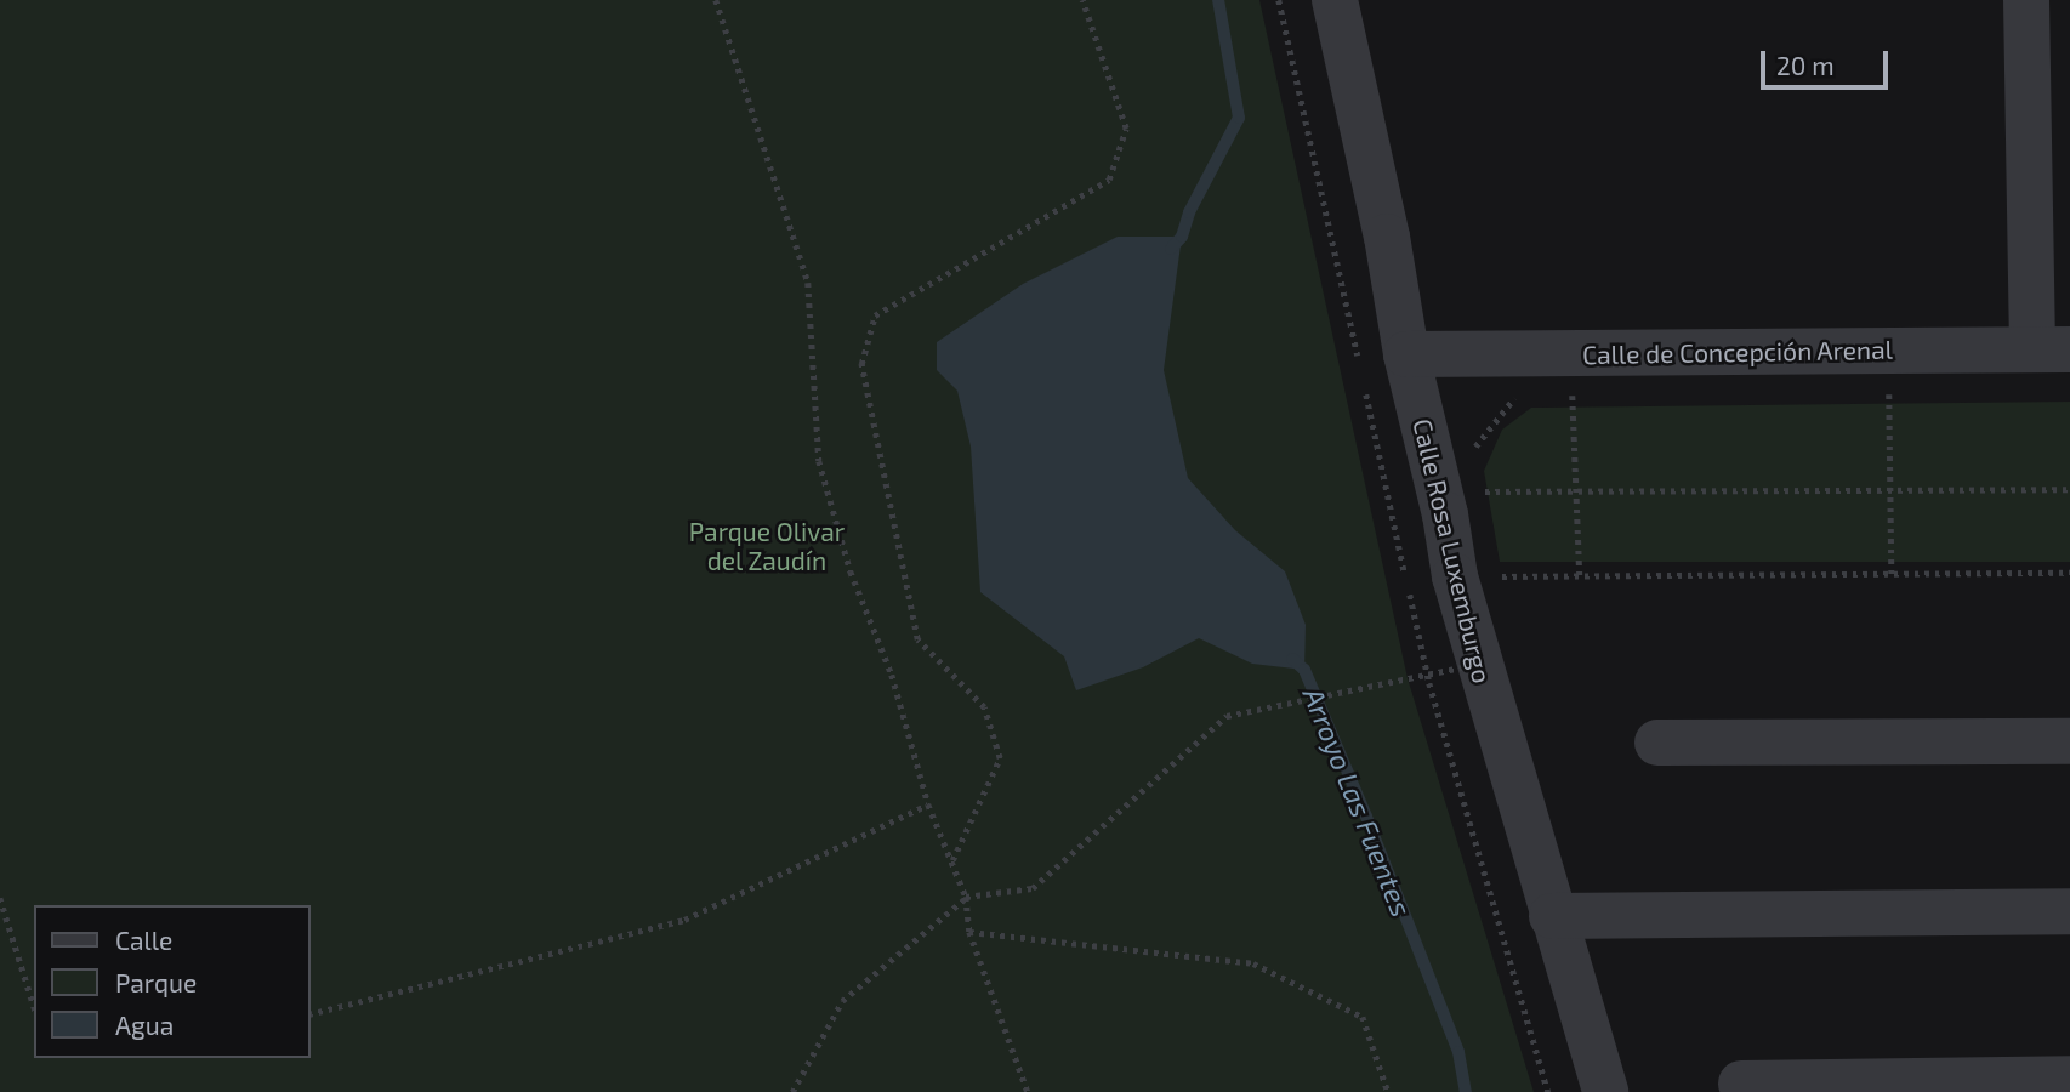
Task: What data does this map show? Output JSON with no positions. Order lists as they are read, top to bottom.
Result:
{
  "streets": {
    "street": ["Calle de Concepción Arenal", "Calle Rosa Luxemburgo"]
  },
  "crossings": [
    ["Calle de Concepción Arenal", "Calle Rosa Luxemburgo"]
  ],
  "water": ["Arroyo Las Fuentes"],
  "parks": ["Parque Olivar del Zaudín"],
  "legend": ["Calle", "Parque", "Agua"],
  "scale_bar": "20 m"
}
